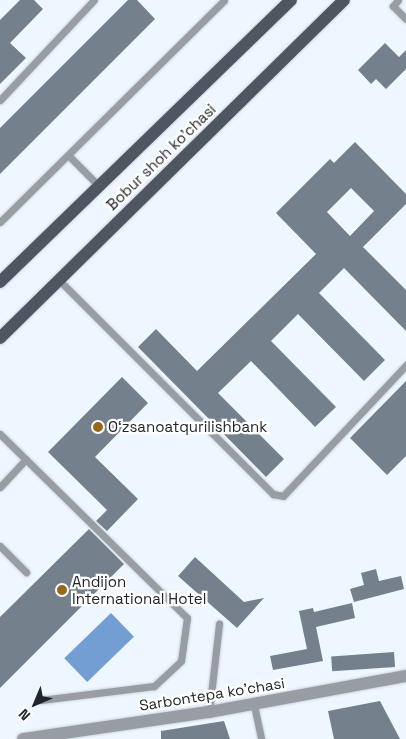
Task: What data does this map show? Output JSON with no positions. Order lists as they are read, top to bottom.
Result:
{
  "streets": {
    "main road": ["Bobur shoh ko'chasi"],
    "street": ["Sarbontepa ko'chasi"]
  },
  "places": ["Oʻzsanoatqurilishbank", "Andijon International Hotel"],
  "north": "bottom left"
}
